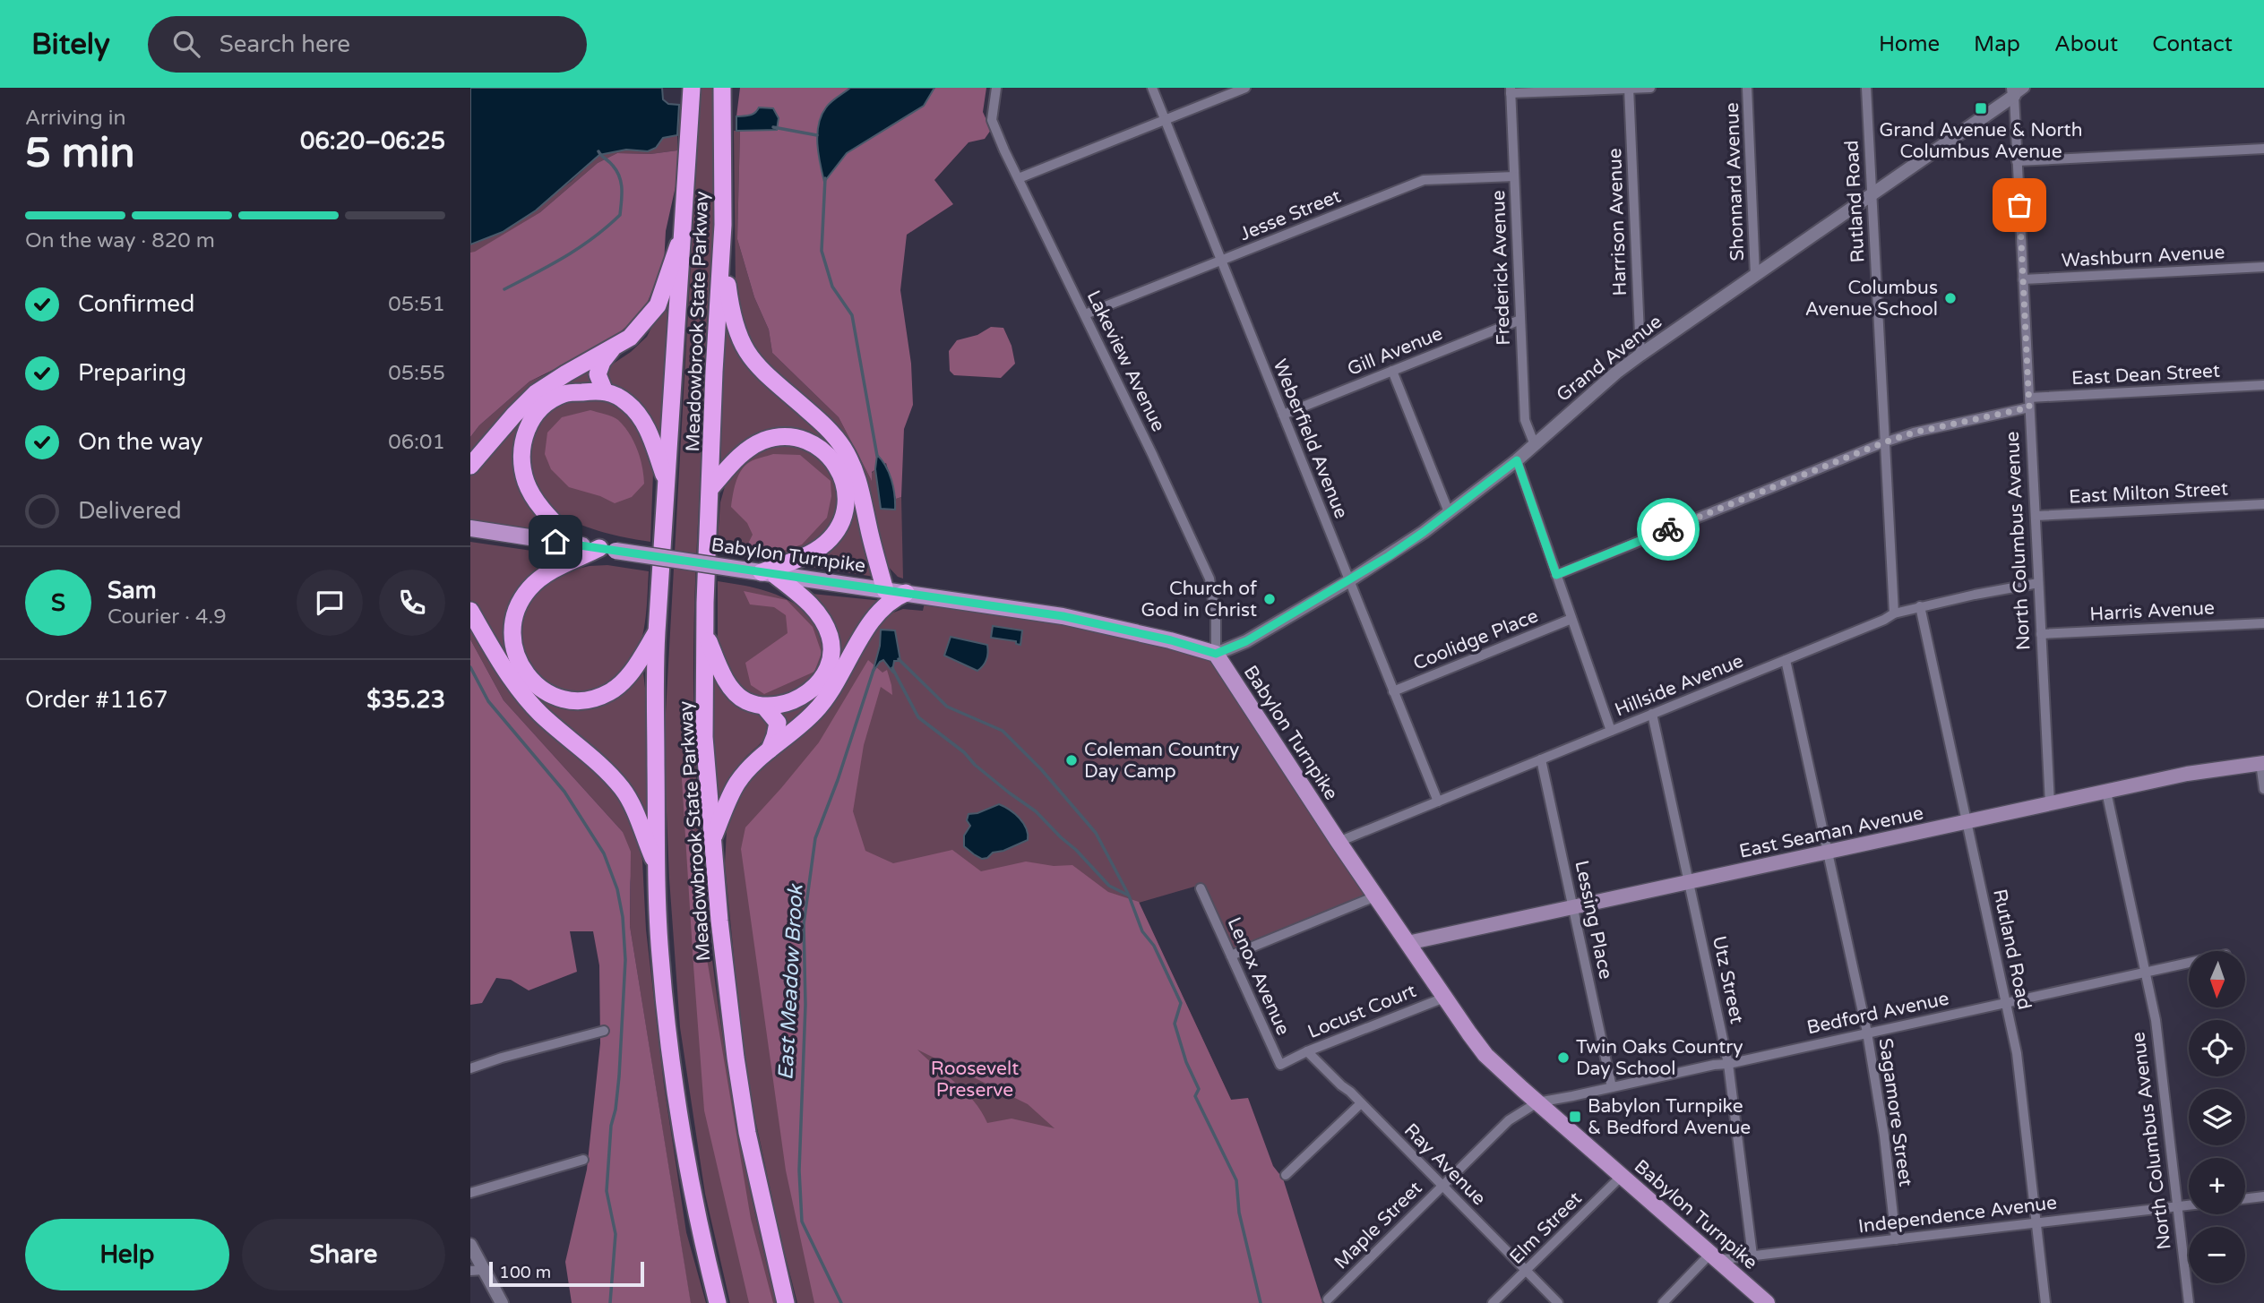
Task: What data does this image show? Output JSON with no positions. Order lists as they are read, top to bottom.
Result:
{
  "streets": {
    "highway": ["Meadowbrook State Parkway"],
    "main road": ["Babylon Turnpike", "East Seaman Avenue"],
    "street": [
      "Shonnard Avenue",
      "Rutland Road",
      "Jesse Street",
      "Harrison Avenue",
      "Washburn Avenue",
      "Frederick Avenue",
      "Gill Avenue",
      "Grand Avenue",
      "Lakeview Avenue",
      "East Dean Street",
      "Weberfield Avenue",
      "East Milton Street",
      "North Columbus Avenue",
      "Harris Avenue",
      "Coolidge Place",
      "Hillside Avenue",
      "Lessing Place",
      "Lenox Avenue",
      "Utz Street",
      "Locust Court",
      "Bedford Avenue",
      "Sagamore Street",
      "Ray Avenue",
      "Independence Avenue",
      "Maple Street",
      "Elm Street"
    ]
  },
  "crossings": [
    ["Shonnard Avenue", "Grand Avenue"],
    ["Rutland Road", "Grand Avenue"],
    ["Rutland Road", "East Dean Street"],
    ["Rutland Road", "Hillside Avenue"],
    ["Rutland Road", "East Seaman Avenue"],
    ["Rutland Road", "Bedford Avenue"],
    ["Rutland Road", "Independence Avenue"],
    ["Jesse Street", "Frederick Avenue"],
    ["Jesse Street", "Lakeview Avenue"],
    ["Jesse Street", "Weberfield Avenue"],
    ["Harrison Avenue", "Grand Avenue"],
    ["Washburn Avenue", "North Columbus Avenue"],
    ["Frederick Avenue", "Gill Avenue"],
    ["Frederick Avenue", "Grand Avenue"],
    ["Gill Avenue", "Weberfield Avenue"],
    ["Grand Avenue", "Lakeview Avenue"],
    ["Grand Avenue", "Weberfield Avenue"],
    ["Grand Avenue", "North Columbus Avenue"],
    ["Grand Avenue", "Babylon Turnpike"],
    ["Lakeview Avenue", "Babylon Turnpike"],
    ["East Dean Street", "North Columbus Avenue"],
    ["Weberfield Avenue", "Coolidge Place"],
    ["Weberfield Avenue", "Hillside Avenue"],
    ["East Milton Street", "North Columbus Avenue"],
    ["North Columbus Avenue", "Harris Avenue"],
    ["North Columbus Avenue", "Hillside Avenue"],
    ["North Columbus Avenue", "East Seaman Avenue"],
    ["North Columbus Avenue", "Bedford Avenue"],
    ["North Columbus Avenue", "Independence Avenue"],
    ["Babylon Turnpike", "Hillside Avenue"],
    ["Babylon Turnpike", "East Seaman Avenue"],
    ["Babylon Turnpike", "Locust Court"],
    ["Babylon Turnpike", "Bedford Avenue"],
    ["Babylon Turnpike", "Independence Avenue"],
    ["Babylon Turnpike", "Maple Street"],
    ["Babylon Turnpike", "Elm Street"],
    ["Hillside Avenue", "Lessing Place"],
    ["Hillside Avenue", "Utz Street"],
    ["Hillside Avenue", "Sagamore Street"],
    ["East Seaman Avenue", "Lessing Place"],
    ["East Seaman Avenue", "Utz Street"],
    ["East Seaman Avenue", "Sagamore Street"],
    ["Lessing Place", "Bedford Avenue"],
    ["Lenox Avenue", "Locust Court"],
    ["Utz Street", "Bedford Avenue"],
    ["Utz Street", "Independence Avenue"],
    ["Locust Court", "Ray Avenue"],
    ["Bedford Avenue", "Sagamore Street"],
    ["Bedford Avenue", "Maple Street"],
    ["Sagamore Street", "Independence Avenue"],
    ["Ray Avenue", "Maple Street"],
    ["Ray Avenue", "Elm Street"]
  ],
  "water": ["East Meadow Brook"],
  "parks": ["Roosevelt Preserve"],
  "places": {
    "transit": ["Grand Avenue & North Columbus Avenue", "Babylon Turnpike & Bedford Avenue"],
    "other": [
      "Columbus Avenue School",
      "Church of God in Christ",
      "Coleman Country Day Camp",
      "Twin Oaks Country Day School"
    ]
  },
  "scale_bar": "100 m",
  "north": "bottom",
  "page": {
    "header": "Bitely",
    "search": "Search here",
    "nav": [
      "Home",
      "Map",
      "About",
      "Contact"
    ],
    "heading": ["5 min", "Arriving in", "06:20–06:25"],
    "panel": [
      "Sam",
      "Courier · 4.9",
      "Order #1167",
      "$35.23"
    ],
    "bar": "On the way · 820 m",
    "list": [
      ["Confirmed", "05:51"],
      ["Preparing", "05:55"],
      ["On the way", "06:01"],
      "Delivered"
    ],
    "round": "S",
    "map_buttons": ["+", "−"],
    "buttons": ["Help", "Share"],
    "scale": "100 m"
  }
}
